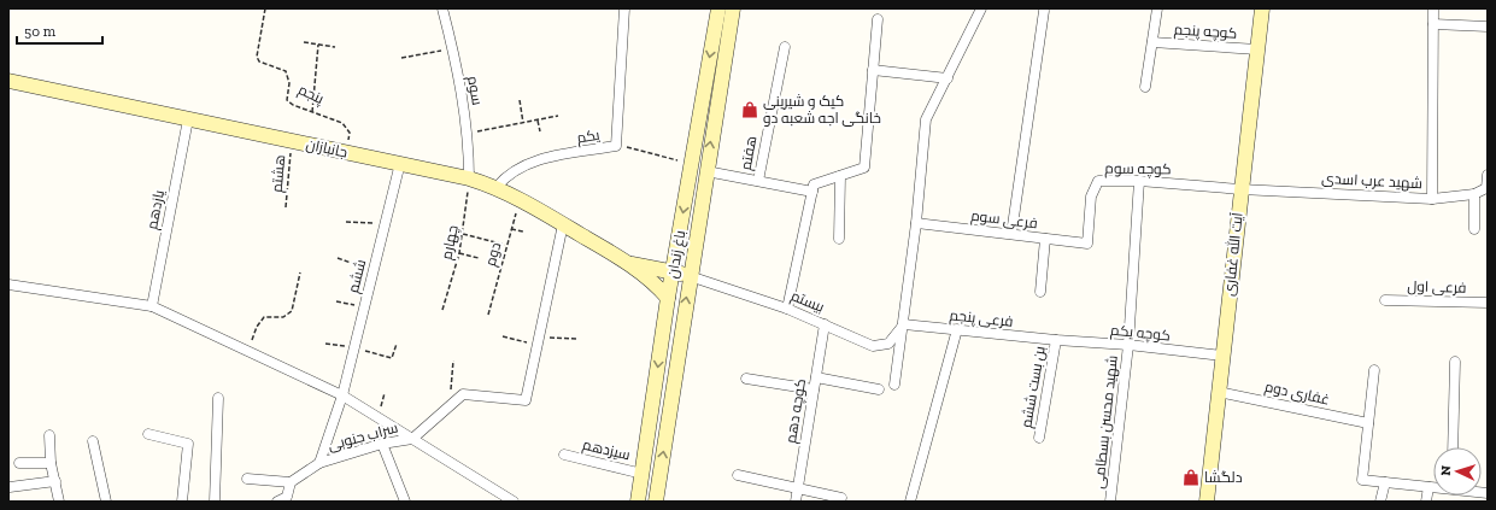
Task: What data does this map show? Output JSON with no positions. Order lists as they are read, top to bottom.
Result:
{
  "streets": {
    "street": [
      "کوچه پنجم",
      "سوم",
      "یکم",
      "جانبازان",
      "هفتم",
      "کوچه سوم",
      "شهید عرب اسدی",
      "یازدهم",
      "فرعی سوم",
      "باغ زندان",
      "آیت الله غفاری",
      "ششم",
      "فرعی اول",
      "بیستم",
      "فرعی پنجم",
      "کوچه یکم",
      "بن بست ششم",
      "غفاری دوم",
      "کوچه دهم",
      "شهید محسن بسطامی",
      "سراب جنوبی",
      "سیزدهم"
    ],
    "path": [
      "پنجم",
      "هشتم",
      "چهارم",
      "دوم"
    ]
  },
  "crossings": [
    ["کوچه پنجم", "آیت الله غفاری"],
    ["سوم", "جانبازان"],
    ["سوم", "چهارم"],
    ["پنجم", "جانبازان"],
    ["یکم", "جانبازان"],
    ["یکم", "باغ زندان"],
    ["جانبازان", "هشتم"],
    ["جانبازان", "یازدهم"],
    ["جانبازان", "چهارم"],
    ["جانبازان", "دوم"],
    ["جانبازان", "باغ زندان"],
    ["جانبازان", "ششم"],
    ["جانبازان", "بیستم"],
    ["کوچه سوم", "شهید عرب اسدی"],
    ["کوچه سوم", "فرعی سوم"],
    ["کوچه سوم", "آیت الله غفاری"],
    ["کوچه سوم", "شهید محسن بسطامی"],
    ["شهید عرب اسدی", "آیت الله غفاری"],
    ["باغ زندان", "بیستم"],
    ["باغ زندان", "سیزدهم"],
    ["آیت الله غفاری", "کوچه یکم"],
    ["آیت الله غفاری", "غفاری دوم"],
    ["ششم", "سراب جنوبی"],
    ["بیستم", "فرعی پنجم"],
    ["بیستم", "کوچه دهم"],
    ["فرعی پنجم", "کوچه یکم"],
    ["فرعی پنجم", "بن بست ششم"],
    ["کوچه یکم", "بن بست ششم"],
    ["کوچه یکم", "شهید محسن بسطامی"]
  ],
  "places": {
    "shop": ["کیک و شیرینی خانگی اجه شعبه دو", "دلگشا"]
  },
  "scale_bar": "50 m",
  "north": "left"
}
